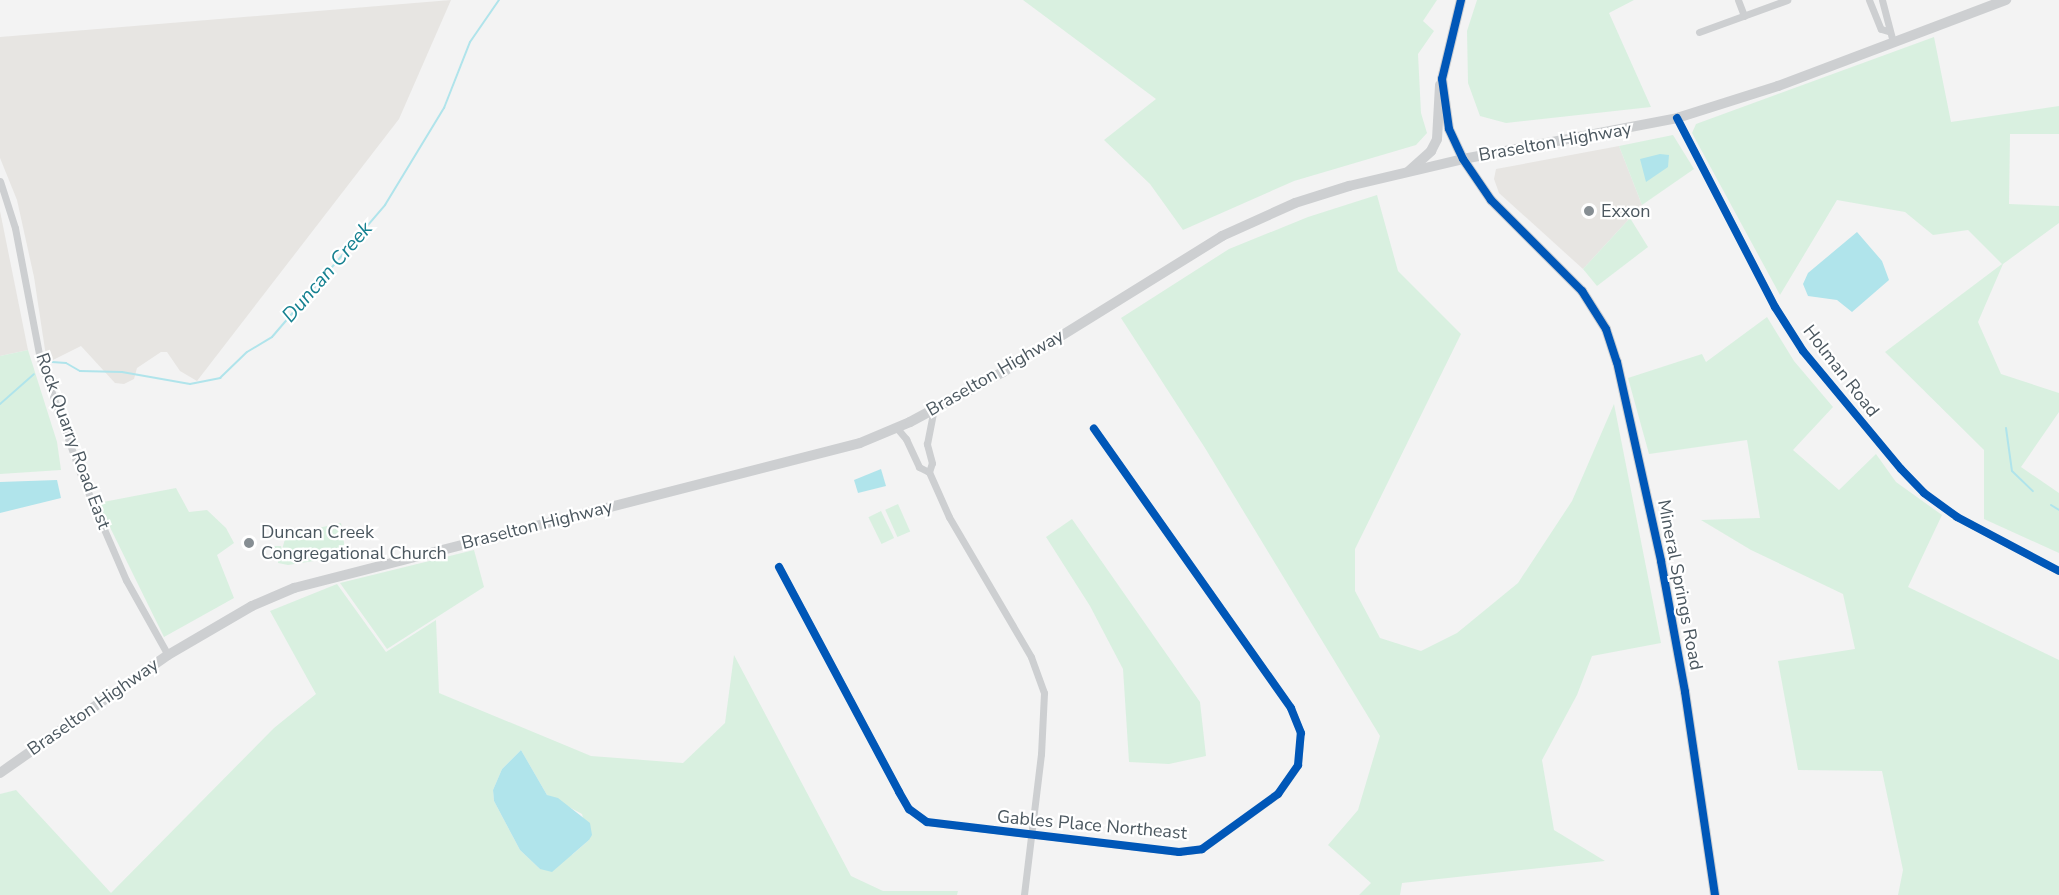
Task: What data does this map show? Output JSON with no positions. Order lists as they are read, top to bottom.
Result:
{
  "streets": {
    "main road": ["Braselton Highway", "Mineral Springs Road"],
    "street": ["Holman Road", "Rock Quarry Road East", "Gables Place Northeast"]
  },
  "crossings": [
    ["Braselton Highway", "Holman Road"],
    ["Braselton Highway", "Rock Quarry Road East"],
    ["Braselton Highway", "Mineral Springs Road"]
  ],
  "water": ["Duncan Creek"],
  "places": ["Exxon", "Duncan Creek Congregational Church"]
}
